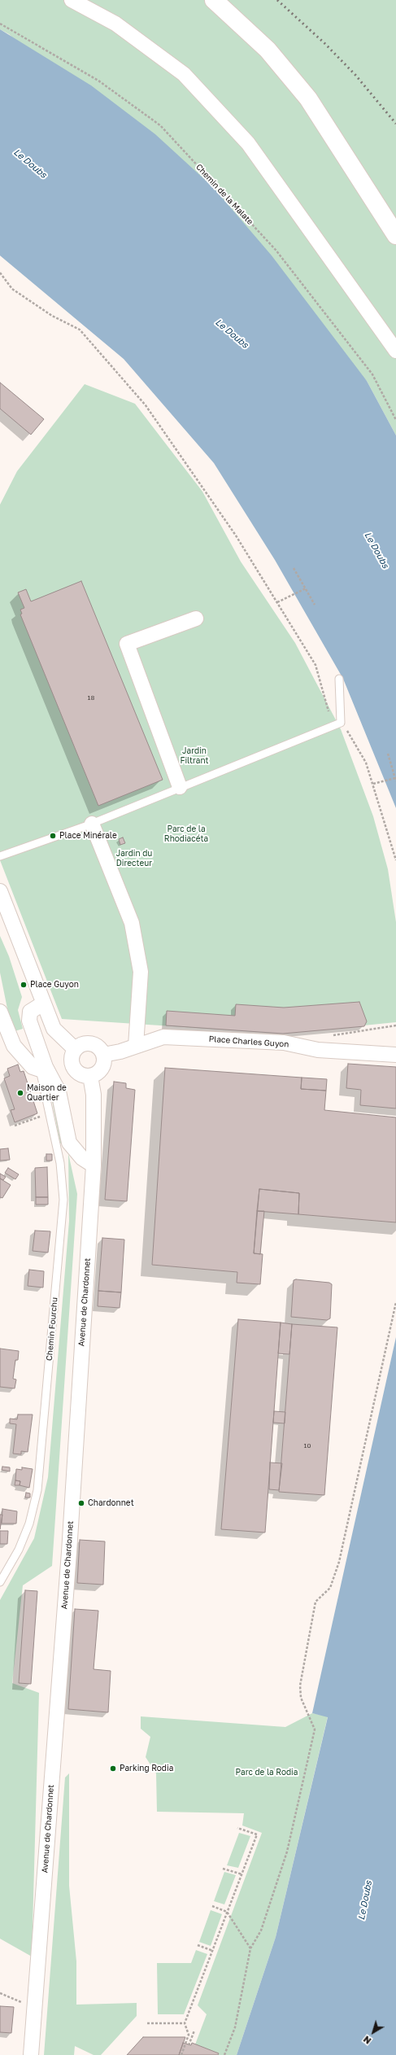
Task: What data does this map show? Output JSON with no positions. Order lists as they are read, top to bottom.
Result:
{
  "streets": {
    "street": ["Place Charles Guyon", "Avenue de Chardonnet"],
    "lane": ["Chemin Fourchu"],
    "path": ["Chemin de la Malate"]
  },
  "crossings": [
    ["Place Charles Guyon", "Avenue de Chardonnet"]
  ],
  "water": ["Le Doubs"],
  "parks": [
    "Jardin Filtrant",
    "Parc de la Rhodiacéta",
    "Jardin du Directeur",
    "Parc de la Rodia"
  ],
  "places": [
    "Place Minérale",
    "Place Guyon",
    "Maison de Quartier",
    "Chardonnet",
    "Parking Rodia"
  ],
  "house_numbers": ["18", "10"],
  "north": "bottom left"
}
